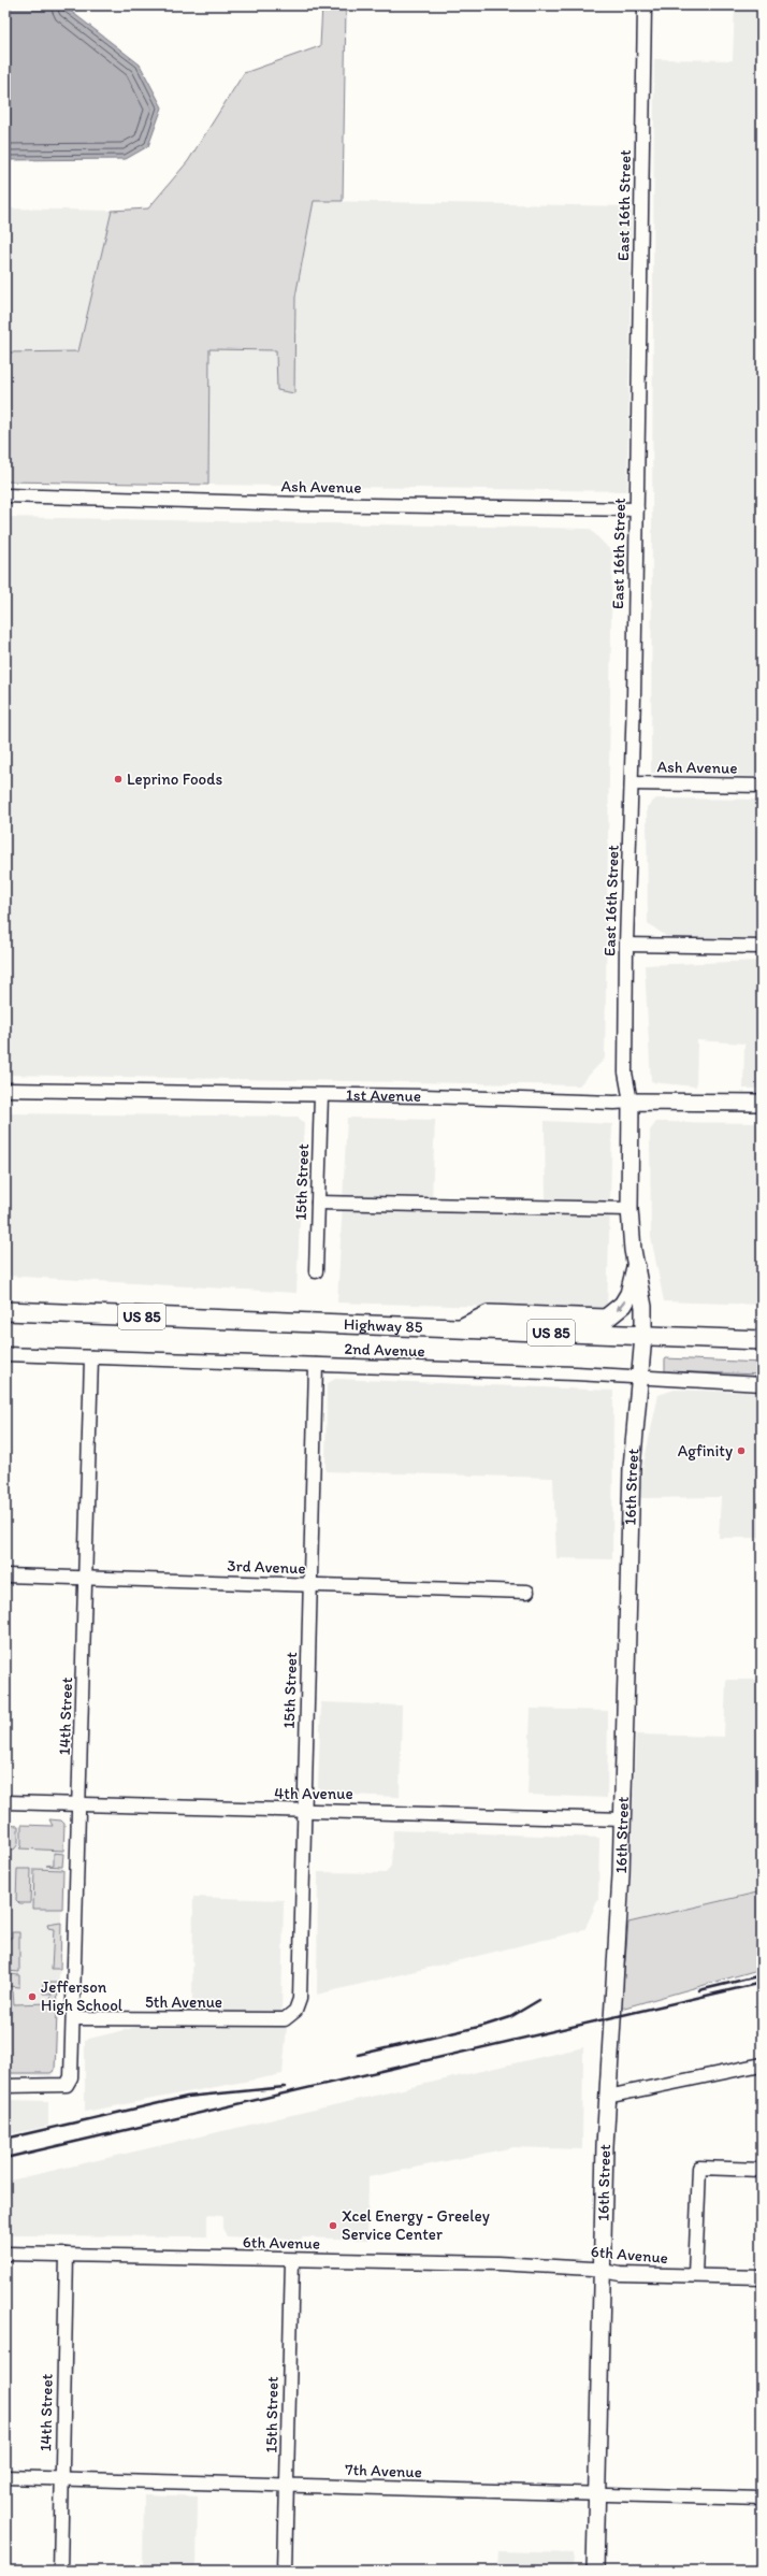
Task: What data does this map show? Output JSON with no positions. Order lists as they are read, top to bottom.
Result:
{
  "streets": {
    "highway": ["US 85", "Highway 85"],
    "main road": ["1st Avenue", "16th Street"],
    "street": [
      "East 16th Street",
      "Ash Avenue",
      "15th Street",
      "2nd Avenue",
      "3rd Avenue",
      "14th Street",
      "4th Avenue",
      "5th Avenue",
      "6th Avenue",
      "7th Avenue"
    ]
  },
  "crossings": [
    ["East 16th Street", "Ash Avenue"],
    ["East 16th Street", "1st Avenue"],
    ["East 16th Street", "16th Street"],
    ["1st Avenue", "15th Street"],
    ["1st Avenue", "16th Street"],
    ["15th Street", "2nd Avenue"],
    ["15th Street", "3rd Avenue"],
    ["15th Street", "4th Avenue"],
    ["15th Street", "5th Avenue"],
    ["15th Street", "6th Avenue"],
    ["15th Street", "7th Avenue"],
    ["Highway 85", "16th Street"],
    ["2nd Avenue", "16th Street"],
    ["2nd Avenue", "14th Street"],
    ["16th Street", "4th Avenue"],
    ["16th Street", "6th Avenue"],
    ["16th Street", "7th Avenue"],
    ["3rd Avenue", "14th Street"],
    ["14th Street", "4th Avenue"],
    ["14th Street", "5th Avenue"],
    ["14th Street", "6th Avenue"],
    ["14th Street", "7th Avenue"]
  ],
  "places": [
    "Leprino Foods",
    "Agfinity",
    "Jefferson High School",
    "Xcel Energy - Greeley Service Center"
  ]
}
